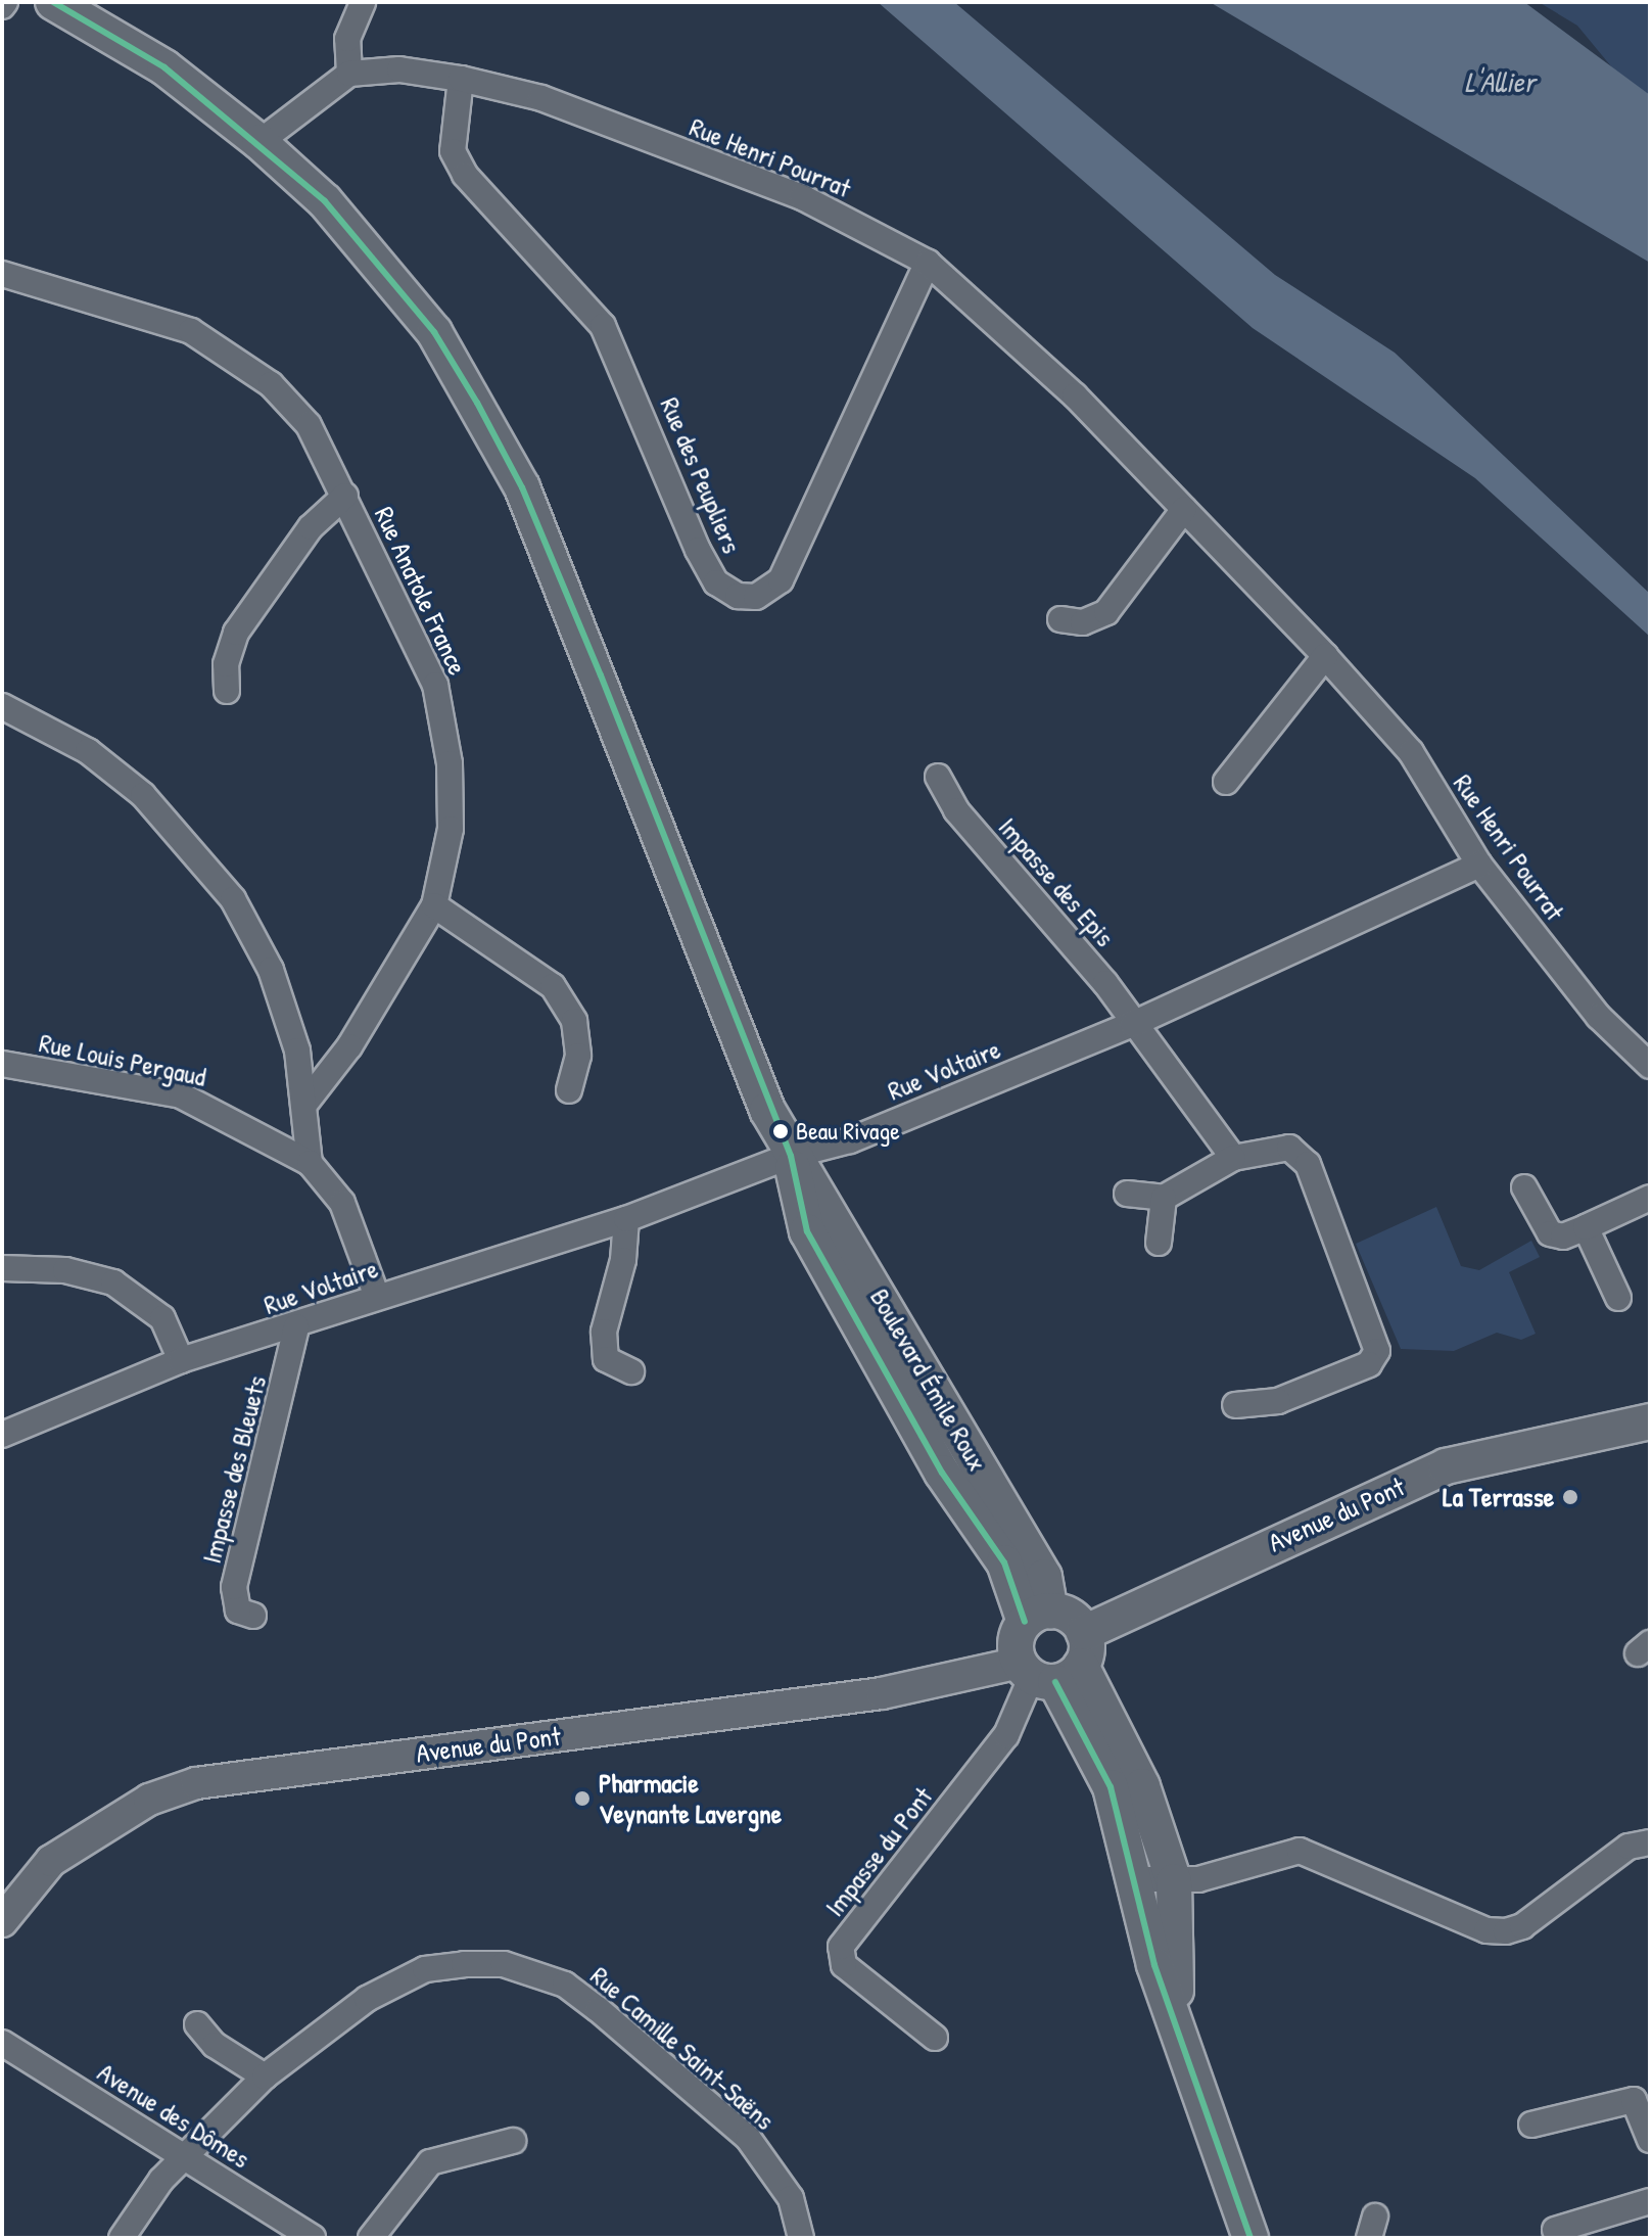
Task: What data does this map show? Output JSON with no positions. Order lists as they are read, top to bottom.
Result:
{
  "streets": {
    "main road": ["Boulevard Émile Roux", "Avenue du Pont"],
    "street": [
      "Rue Henri Pourrat",
      "Rue des Peupliers",
      "Rue Anatole France",
      "Impasse des Epis",
      "Rue Louis Pergaud",
      "Rue Voltaire",
      "Impasse des Bleuets",
      "Impasse du Pont",
      "Rue Camille Saint-Saëns",
      "Avenue des Dômes"
    ]
  },
  "crossings": [
    ["Rue Henri Pourrat", "Rue des Peupliers"],
    ["Rue Henri Pourrat", "Rue Voltaire"],
    ["Impasse des Epis", "Rue Voltaire"],
    ["Rue Louis Pergaud", "Rue Voltaire"],
    ["Rue Voltaire", "Boulevard Émile Roux"],
    ["Rue Voltaire", "Impasse des Bleuets"],
    ["Avenue du Pont", "Impasse du Pont"],
    ["Rue Camille Saint-Saëns", "Avenue des Dômes"]
  ],
  "water": ["L'Allier"],
  "places": ["Beau Rivage", "La Terrasse", "Pharmacie Veynante Lavergne"]
}
